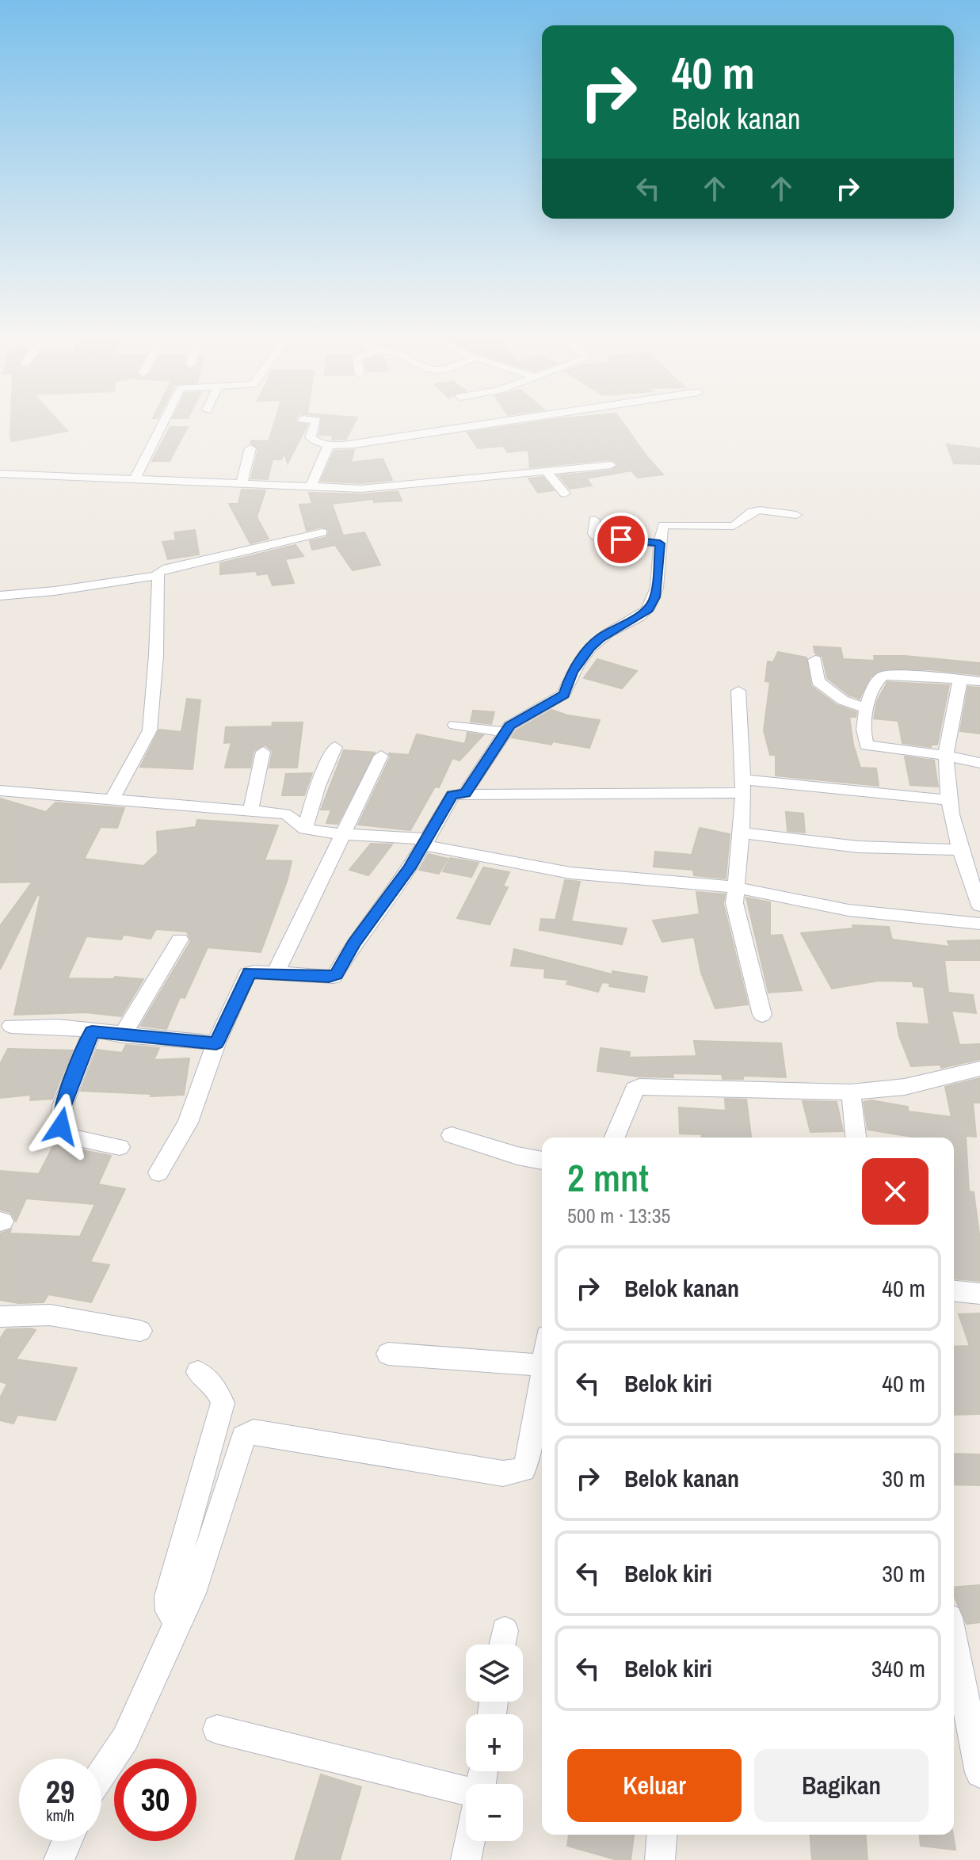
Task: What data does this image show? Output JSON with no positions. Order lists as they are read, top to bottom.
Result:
{
  "page": {
    "turn": ["40 m", "Belok kanan"],
    "heading": ["2 mnt", "500 m · 13:35"],
    "list": [
      {
        "name": "Belok kanan",
        "value": "40 m"
      },
      {
        "name": "Belok kiri",
        "value": "40 m"
      },
      {
        "name": "Belok kanan",
        "value": "30 m"
      },
      {
        "name": "Belok kiri",
        "value": "30 m"
      },
      {
        "name": "Belok kiri",
        "value": "340 m"
      }
    ],
    "map_buttons": ["+", "−"],
    "buttons": ["Keluar", "Bagikan"],
    "speed": "29 km/h",
    "limit": "30"
  }
}
